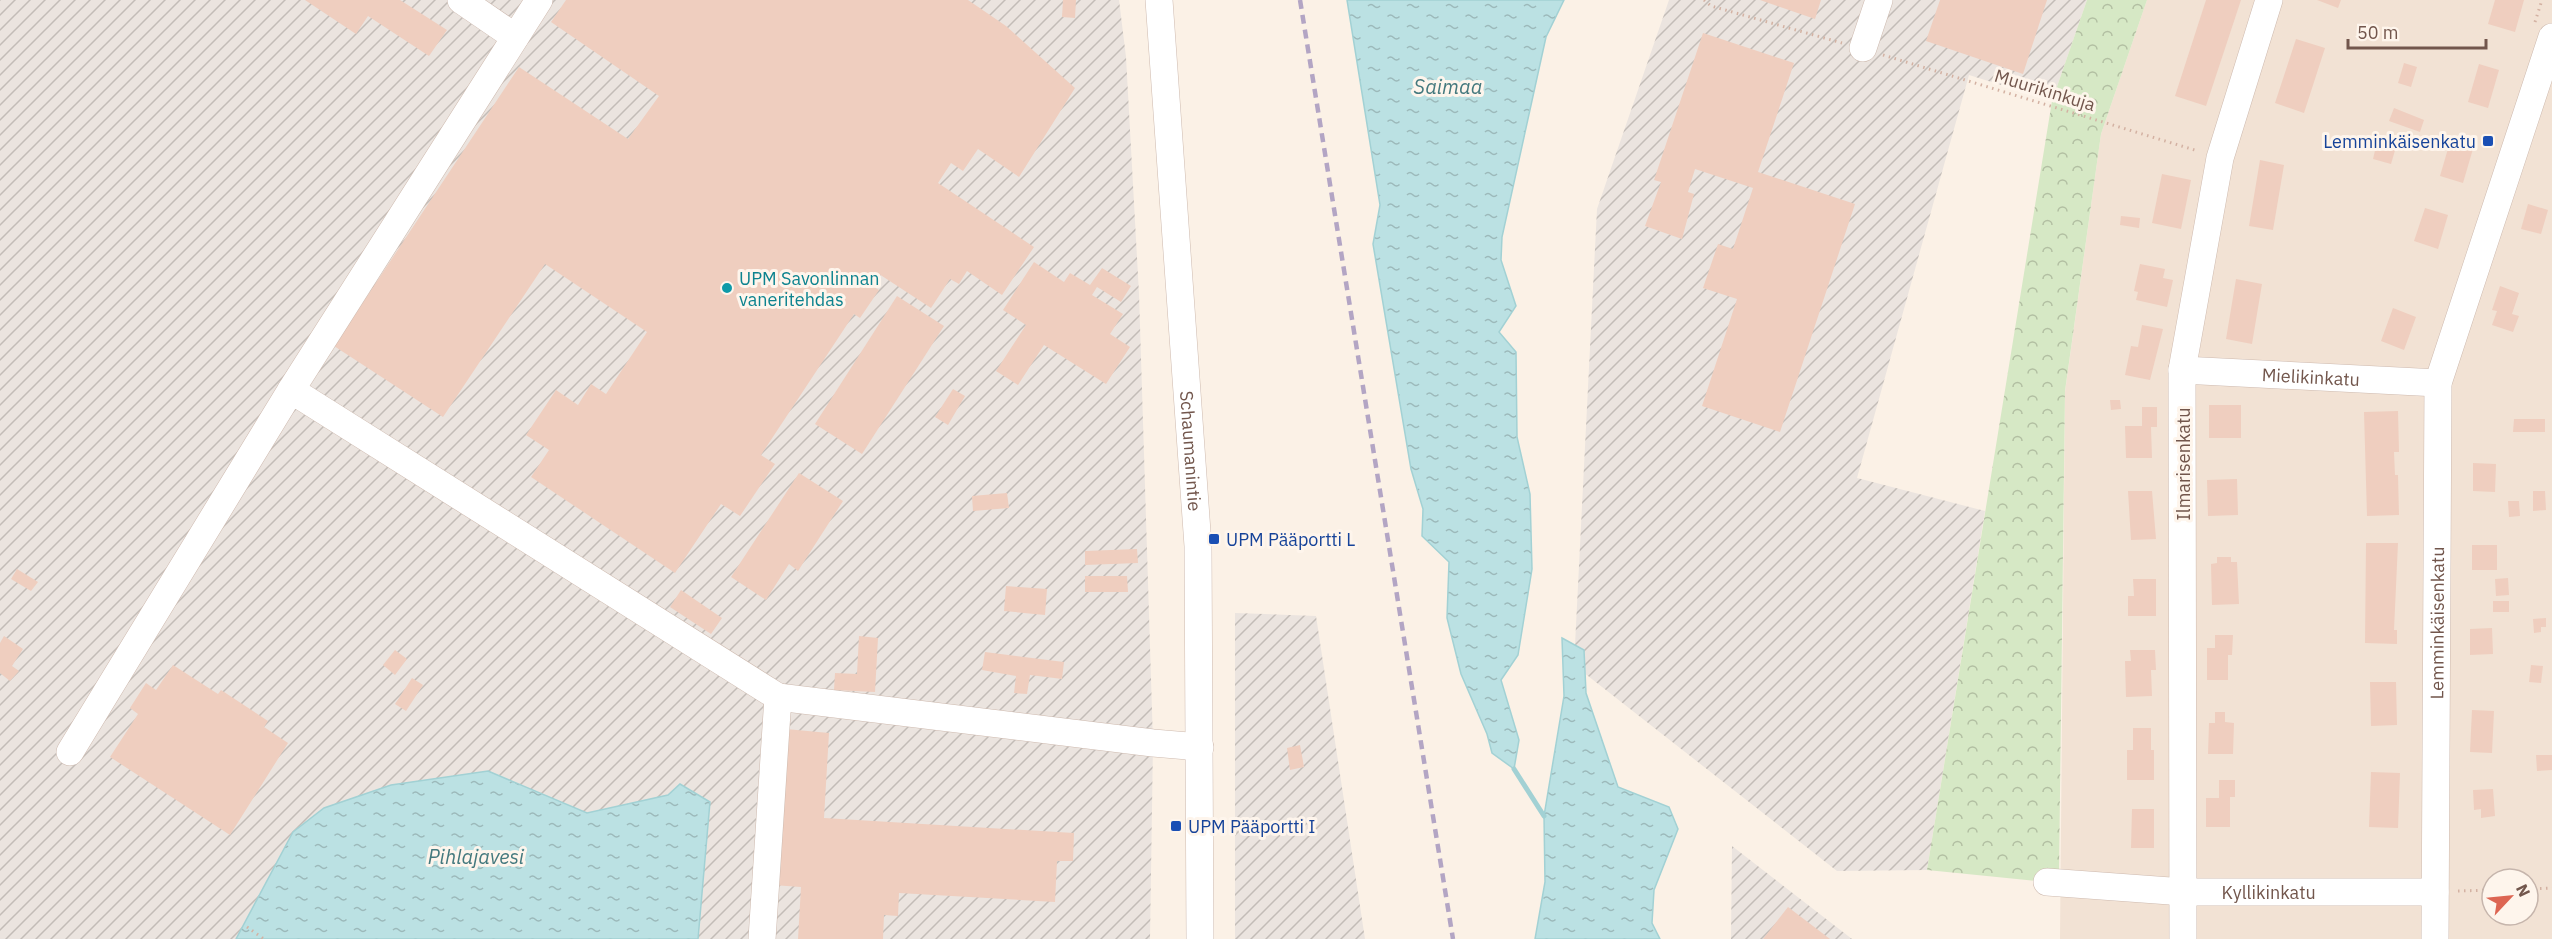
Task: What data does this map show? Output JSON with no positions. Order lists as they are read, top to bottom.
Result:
{
  "streets": {
    "street": [
      "Mielikinkatu",
      "Schaumanintie",
      "Ilmarisenkatu",
      "Lemminkäisenkatu",
      "Kyllikinkatu"
    ],
    "path": ["Muurikinkuja"]
  },
  "crossings": [
    ["Muurikinkuja", "Ilmarisenkatu"],
    ["Mielikinkatu", "Ilmarisenkatu"],
    ["Mielikinkatu", "Lemminkäisenkatu"],
    ["Ilmarisenkatu", "Kyllikinkatu"],
    ["Lemminkäisenkatu", "Kyllikinkatu"]
  ],
  "water": ["Saimaa", "Pihlajavesi"],
  "places": {
    "transit": ["Lemminkäisenkatu", "UPM Pääportti L", "UPM Pääportti I"],
    "other": ["UPM Savonlinnan vaneritehdas"]
  },
  "scale_bar": "50 m",
  "north": "top right"
}
